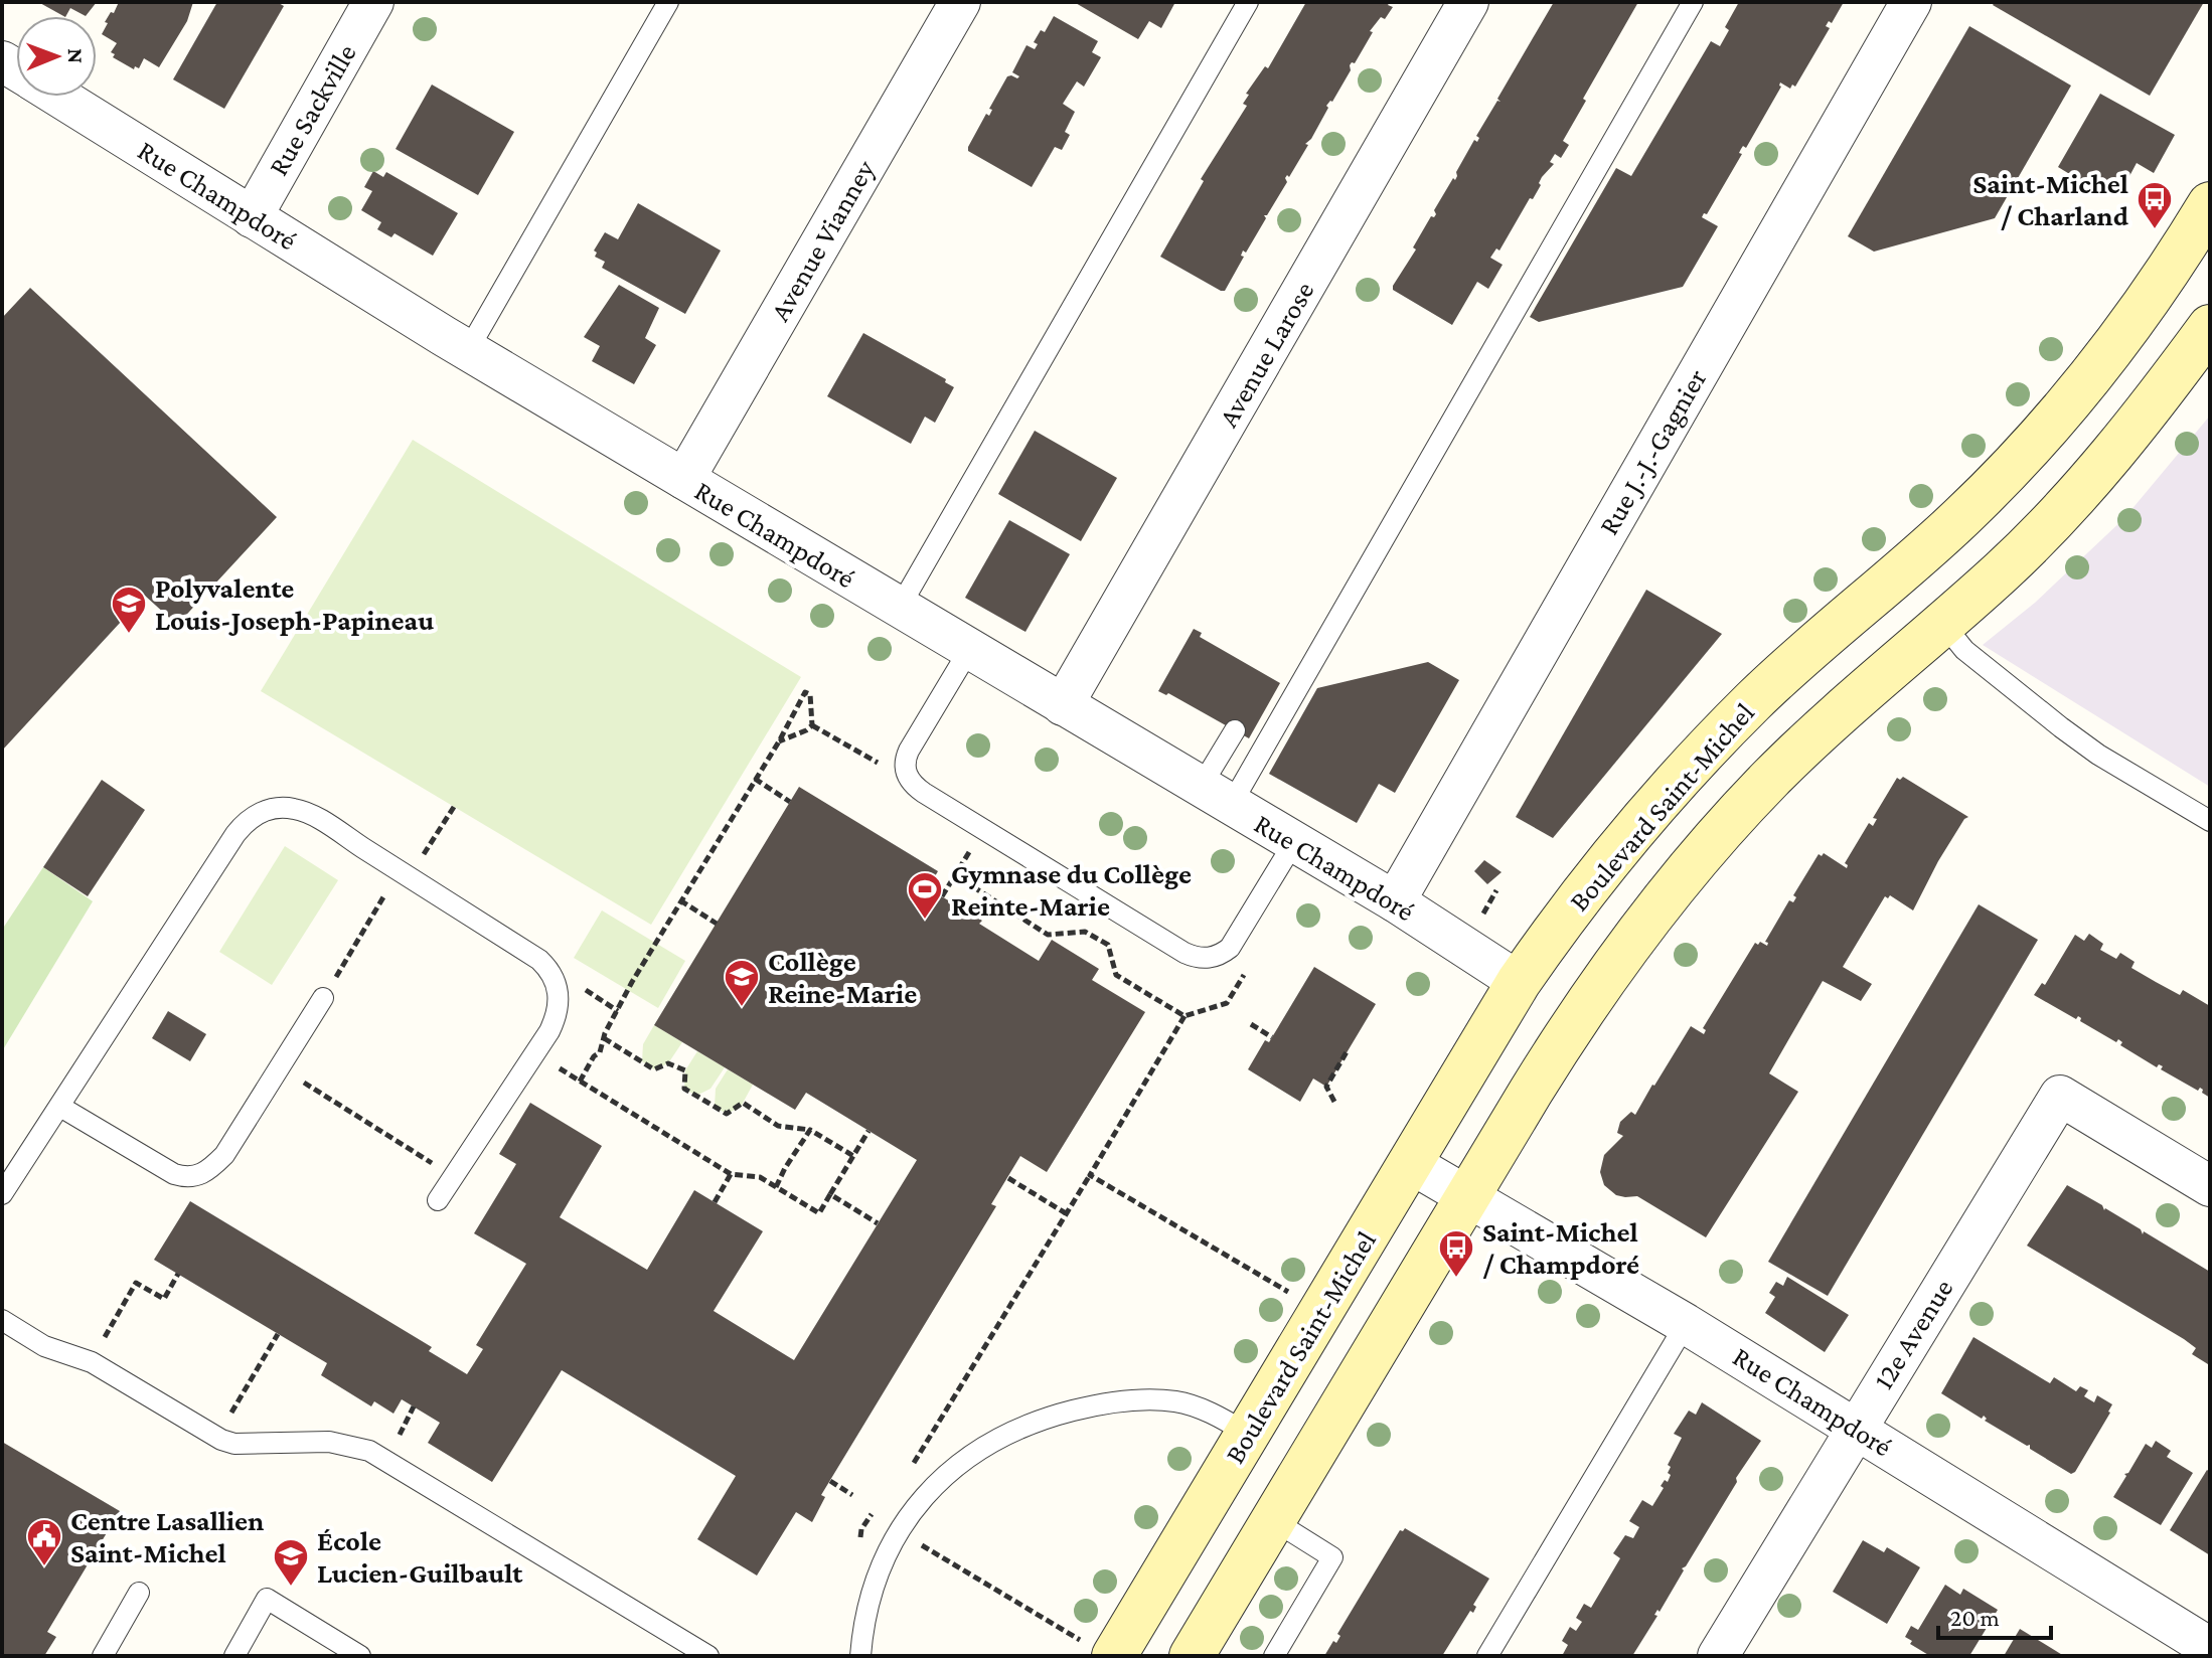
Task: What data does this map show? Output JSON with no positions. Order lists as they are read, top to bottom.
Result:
{
  "streets": {
    "main road": ["Boulevard Saint-Michel"],
    "street": [
      "Rue Sackville",
      "Rue Champdoré",
      "Avenue Vianney",
      "Avenue Larose",
      "Rue J.-J.-Gagnier",
      "12e Avenue"
    ]
  },
  "crossings": [
    ["Rue Sackville", "Rue Champdoré"],
    ["Rue Champdoré", "Avenue Vianney"],
    ["Rue Champdoré", "Avenue Larose"],
    ["Rue Champdoré", "Rue J.-J.-Gagnier"],
    ["Rue Champdoré", "Boulevard Saint-Michel"],
    ["Rue Champdoré", "12e Avenue"]
  ],
  "places": {
    "bus stop": ["Saint-Michel / Charland", "Saint-Michel / Champdoré"],
    "school or university": ["Polyvalente Louis-Joseph-Papineau", "Collège Reine-Marie", "École Lucien-Guilbault"],
    "sports": ["Gymnase du Collège Reinte-Marie"],
    "public building": ["Centre Lasallien Saint-Michel"]
  },
  "scale_bar": "20 m",
  "north": "right"
}
